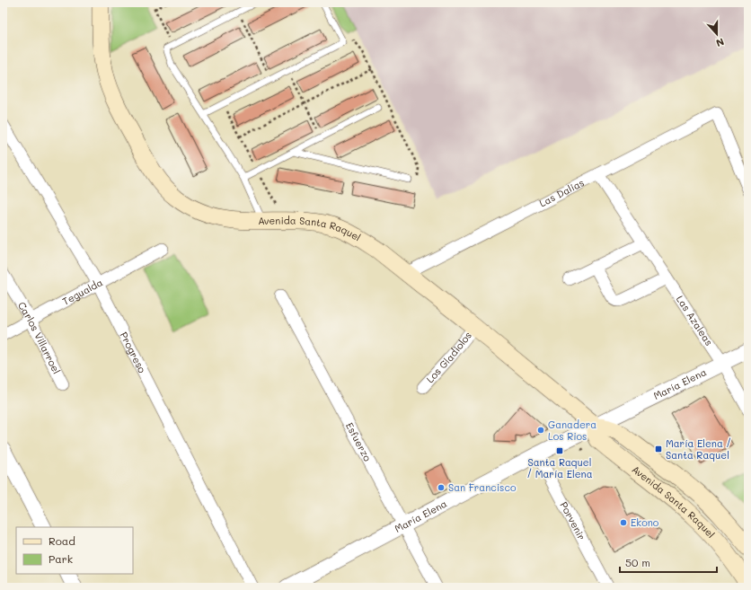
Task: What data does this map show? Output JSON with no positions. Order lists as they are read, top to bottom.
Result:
{
  "streets": {
    "main road": ["Avenida Santa Raquel"],
    "street": [
      "Las Dalias",
      "Tegualda",
      "Las Azaleas",
      "Carlos Villarroel",
      "Progreso",
      "Los Gladiolos",
      "María Elena",
      "Esfuerzo",
      "Porvenir"
    ]
  },
  "crossings": [
    ["Las Dalias", "Avenida Santa Raquel"],
    ["Las Dalias", "Las Azaleas"],
    ["Avenida Santa Raquel", "Los Gladiolos"],
    ["Avenida Santa Raquel", "María Elena"],
    ["Tegualda", "Carlos Villarroel"],
    ["Tegualda", "Progreso"],
    ["Las Azaleas", "María Elena"],
    ["María Elena", "Esfuerzo"],
    ["María Elena", "Porvenir"]
  ],
  "places": {
    "other": ["Ganadera Los Rios", "San Francisco", "Ekono"],
    "transit": ["María Elena / Santa Raquel", "Santa Raquel / María Elena"]
  },
  "legend": ["Road", "Park"],
  "scale_bar": "50 m",
  "north": "bottom"
}
